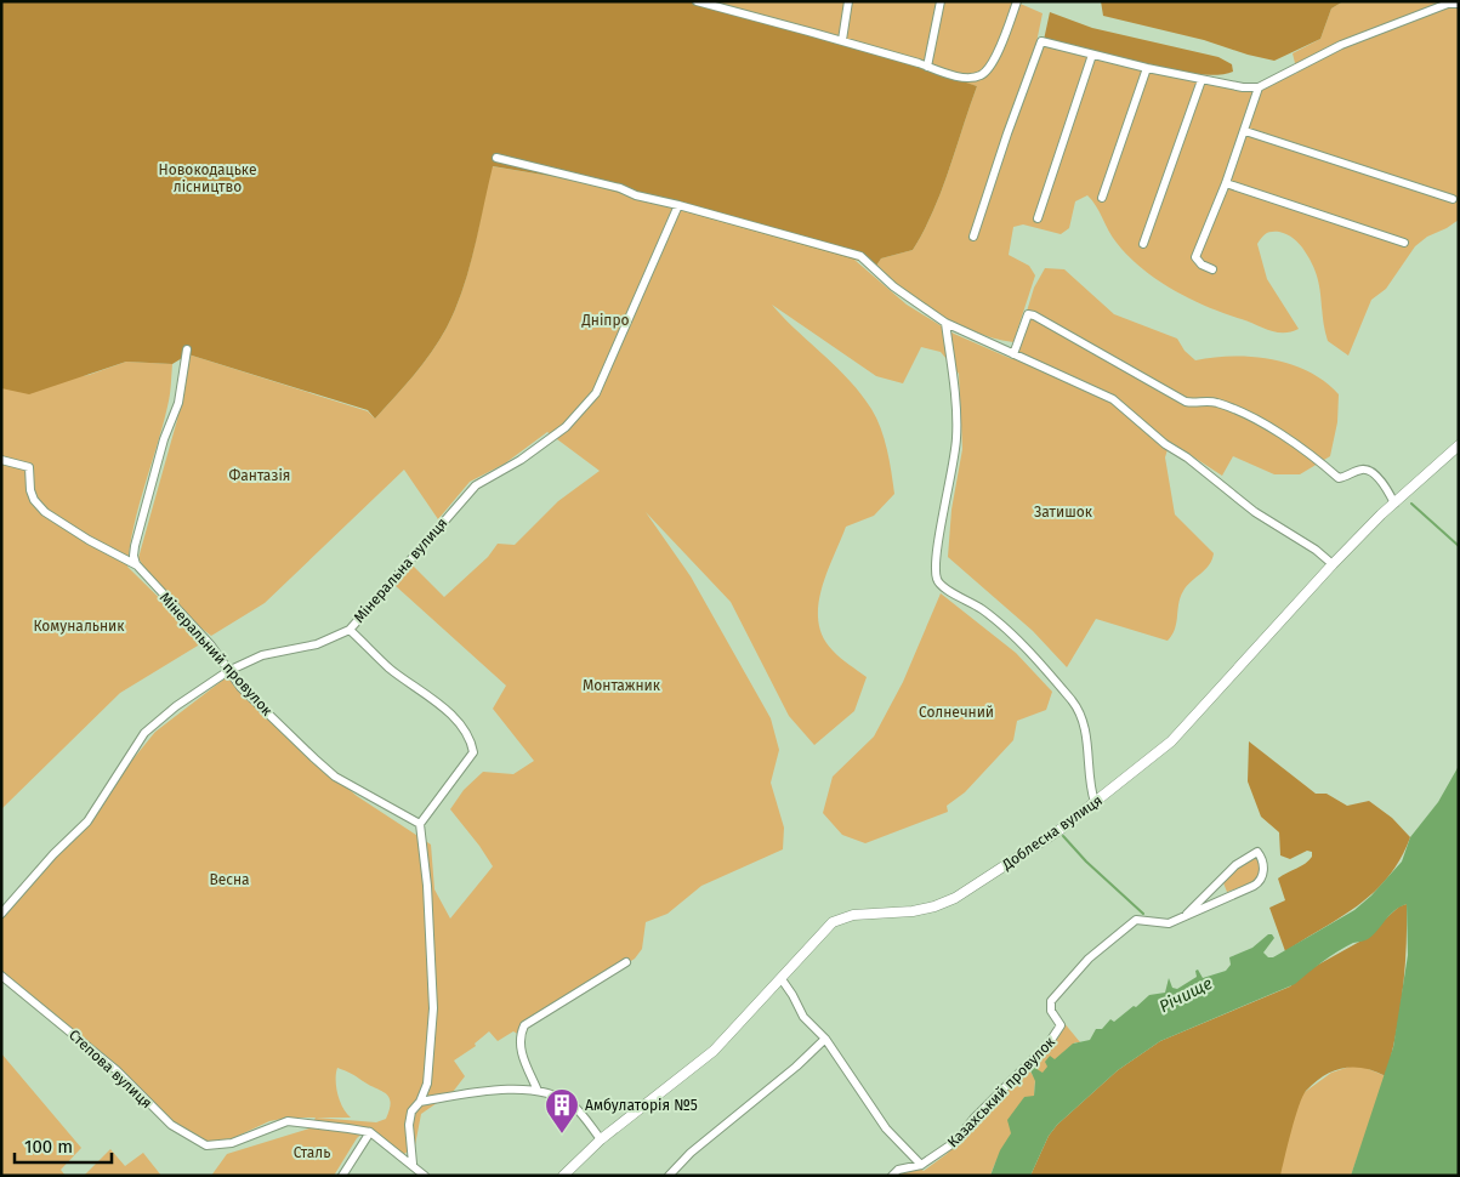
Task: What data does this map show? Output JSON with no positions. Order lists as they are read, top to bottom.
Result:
{
  "streets": {
    "street": [
      "Мінеральна вулиця",
      "Мінеральний провулок",
      "Доблесна вулиця",
      "Степова вулиця",
      "Казахський провулок"
    ]
  },
  "crossings": [
    ["Мінеральна вулиця", "Мінеральний провулок"]
  ],
  "water": ["Річище"],
  "parks": [
    "Новокодацьке лісництво",
    "Дніпро",
    "Фантазія",
    "Затишок",
    "Комунальник",
    "Монтажник",
    "Солнечний",
    "Весна",
    "Сталь"
  ],
  "places": {
    "building": ["Амбулаторія №5"]
  },
  "scale_bar": "100 m"
}
